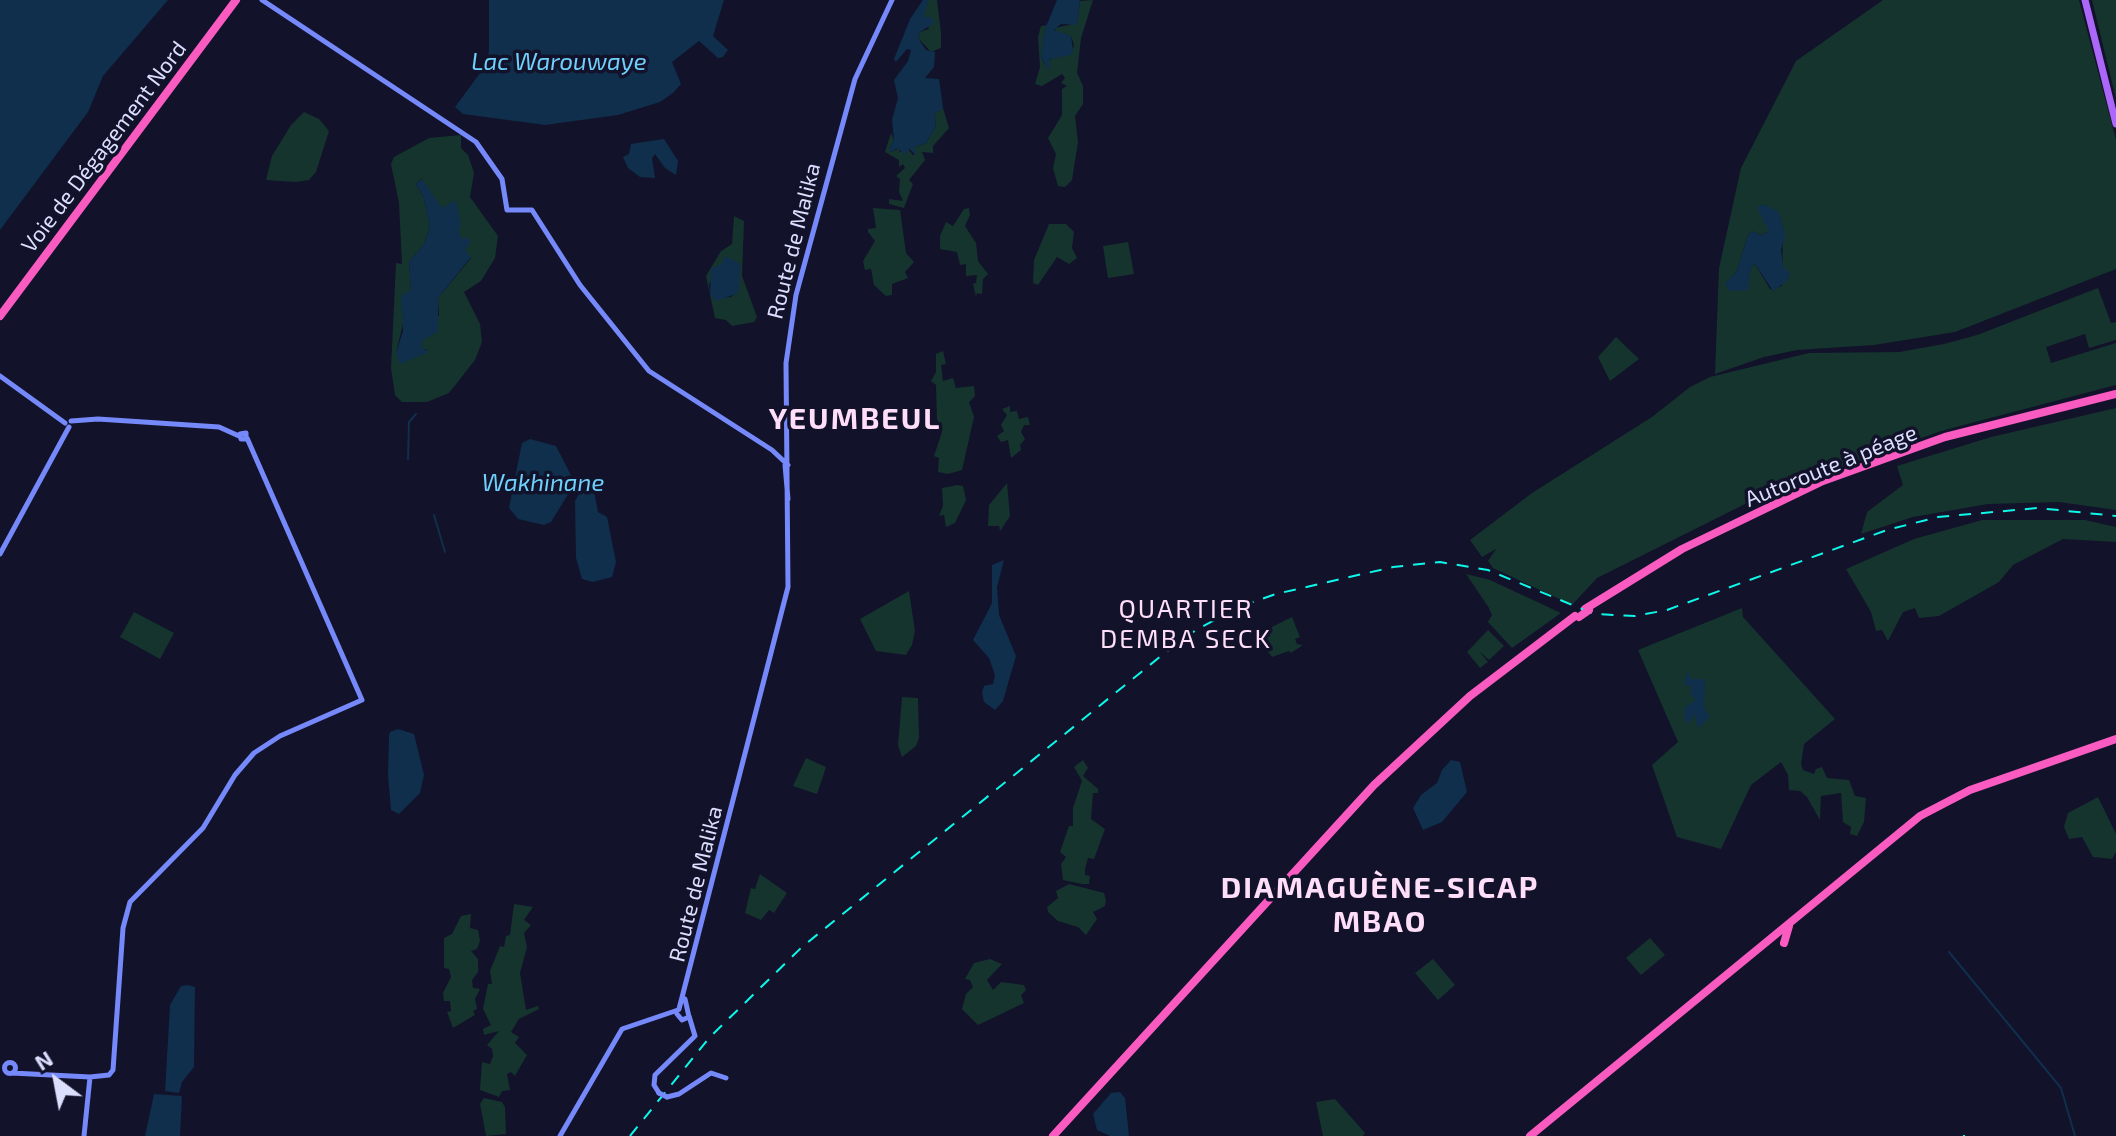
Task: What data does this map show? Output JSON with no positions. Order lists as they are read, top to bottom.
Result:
{
  "streets": {
    "highway": ["Voie de Dégagement Nord"],
    "main road": ["Route de Malika"]
  },
  "districts": ["YEUMBEUL", "QUARTIER DEMBA SECK", "DIAMAGUÈNE-SICAP MBAO"],
  "water": ["Lac Warouwaye", "Wakhinane"],
  "north": "top left"
}
